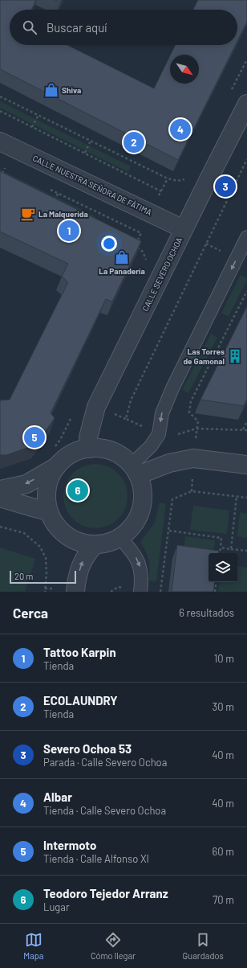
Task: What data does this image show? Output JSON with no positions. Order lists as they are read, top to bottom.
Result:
{
  "streets": {
    "street": ["CALLE NUESTRA SEÑORA DE FÁTIMA", "CALLE SEVERO OCHOA"]
  },
  "crossings": [
    ["CALLE NUESTRA SEÑORA DE FÁTIMA", "CALLE SEVERO OCHOA"]
  ],
  "places": {
    "shop": ["Shiva", "La Panadería"],
    "cafe": ["La Malquerida"],
    "building": ["Las Torres de Gamonal"]
  },
  "scale_bar": "20 m",
  "north": "bottom right",
  "page": {
    "search": "Buscar aquí",
    "pins": [
      "4",
      "2",
      "3",
      "1",
      "5",
      "6"
    ],
    "scale": "20 m",
    "heading": ["Cerca", "6 resultados"],
    "list": [
      {
        "mark": "1",
        "name": "Tattoo Karpin",
        "note": "Tienda",
        "value": "10 m"
      },
      {
        "mark": "2",
        "name": "ECOLAUNDRY",
        "note": "Tienda",
        "value": "30 m"
      },
      {
        "mark": "3",
        "name": "Severo Ochoa 53",
        "note": "Parada · Calle Severo Ochoa",
        "value": "40 m"
      },
      {
        "mark": "4",
        "name": "Albar",
        "note": "Tienda · Calle Severo Ochoa",
        "value": "40 m"
      },
      {
        "mark": "5",
        "name": "Intermoto",
        "note": "Tienda · Calle Alfonso XI",
        "value": "60 m"
      },
      {
        "mark": "6",
        "name": "Teodoro Tejedor Arranz",
        "note": "Lugar",
        "value": "70 m"
      }
    ],
    "nav": ["Mapa", "Cómo llegar", "Guardados"]
  }
}
